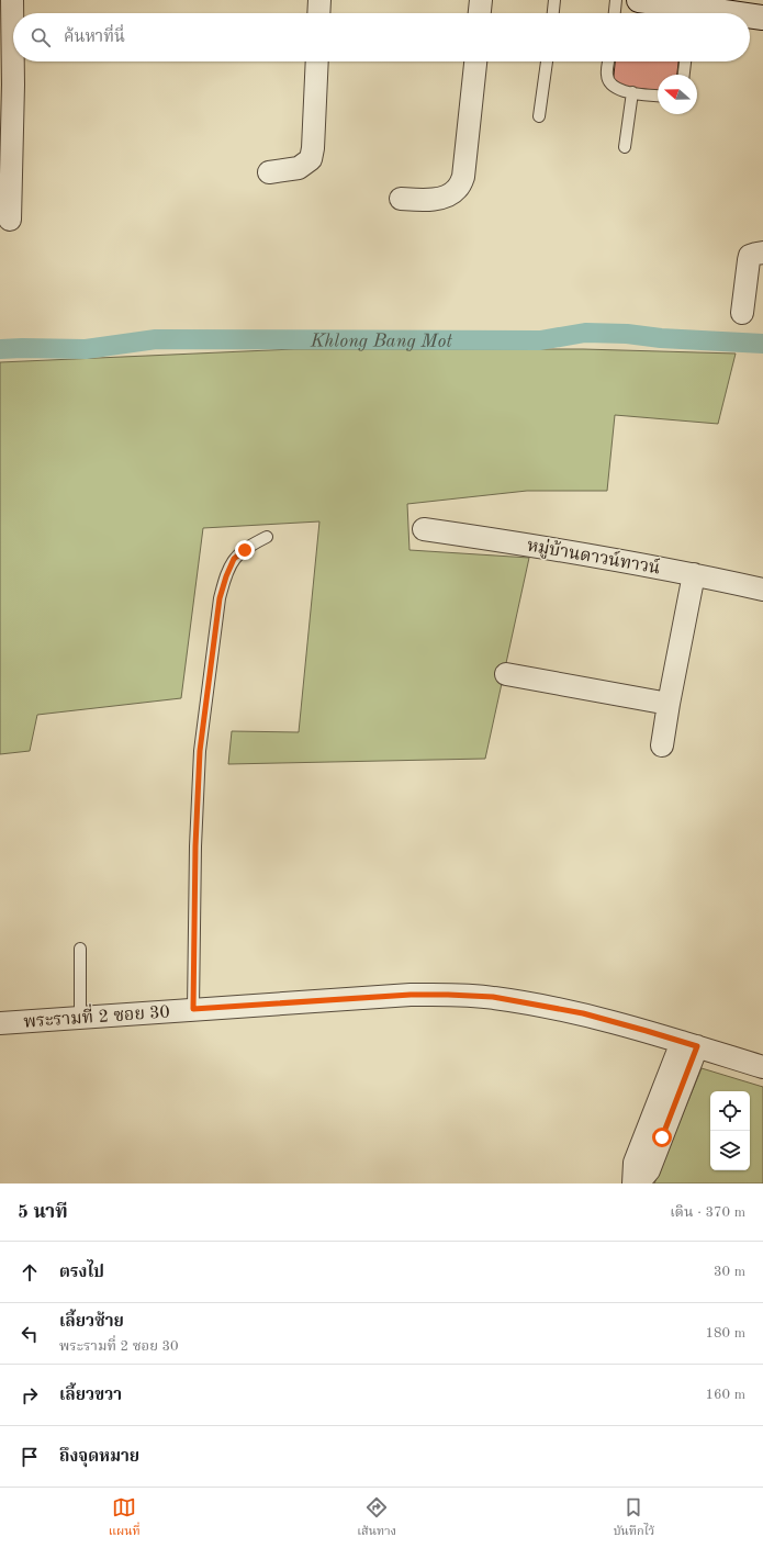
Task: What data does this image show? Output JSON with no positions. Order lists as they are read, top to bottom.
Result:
{
  "streets": {
    "street": ["หมู่บ้านดาวน์ทาวน์", "พระรามที่ 2 ซอย 30"]
  },
  "water": ["Khlong Bang Mot"],
  "north": "left",
  "page": {
    "search": "ค้นหาที่นี่",
    "heading": ["5 นาที", "เดิน · 370 m"],
    "list": [
      ["ตรงไป", "30 m"],
      ["เลี้ยวซ้าย", "พระรามที่ 2 ซอย 30", "180 m"],
      ["เลี้ยวขวา", "160 m"],
      "ถึงจุดหมาย"
    ],
    "nav": ["แผนที่", "เส้นทาง", "บันทึกไว้"]
  }
}
